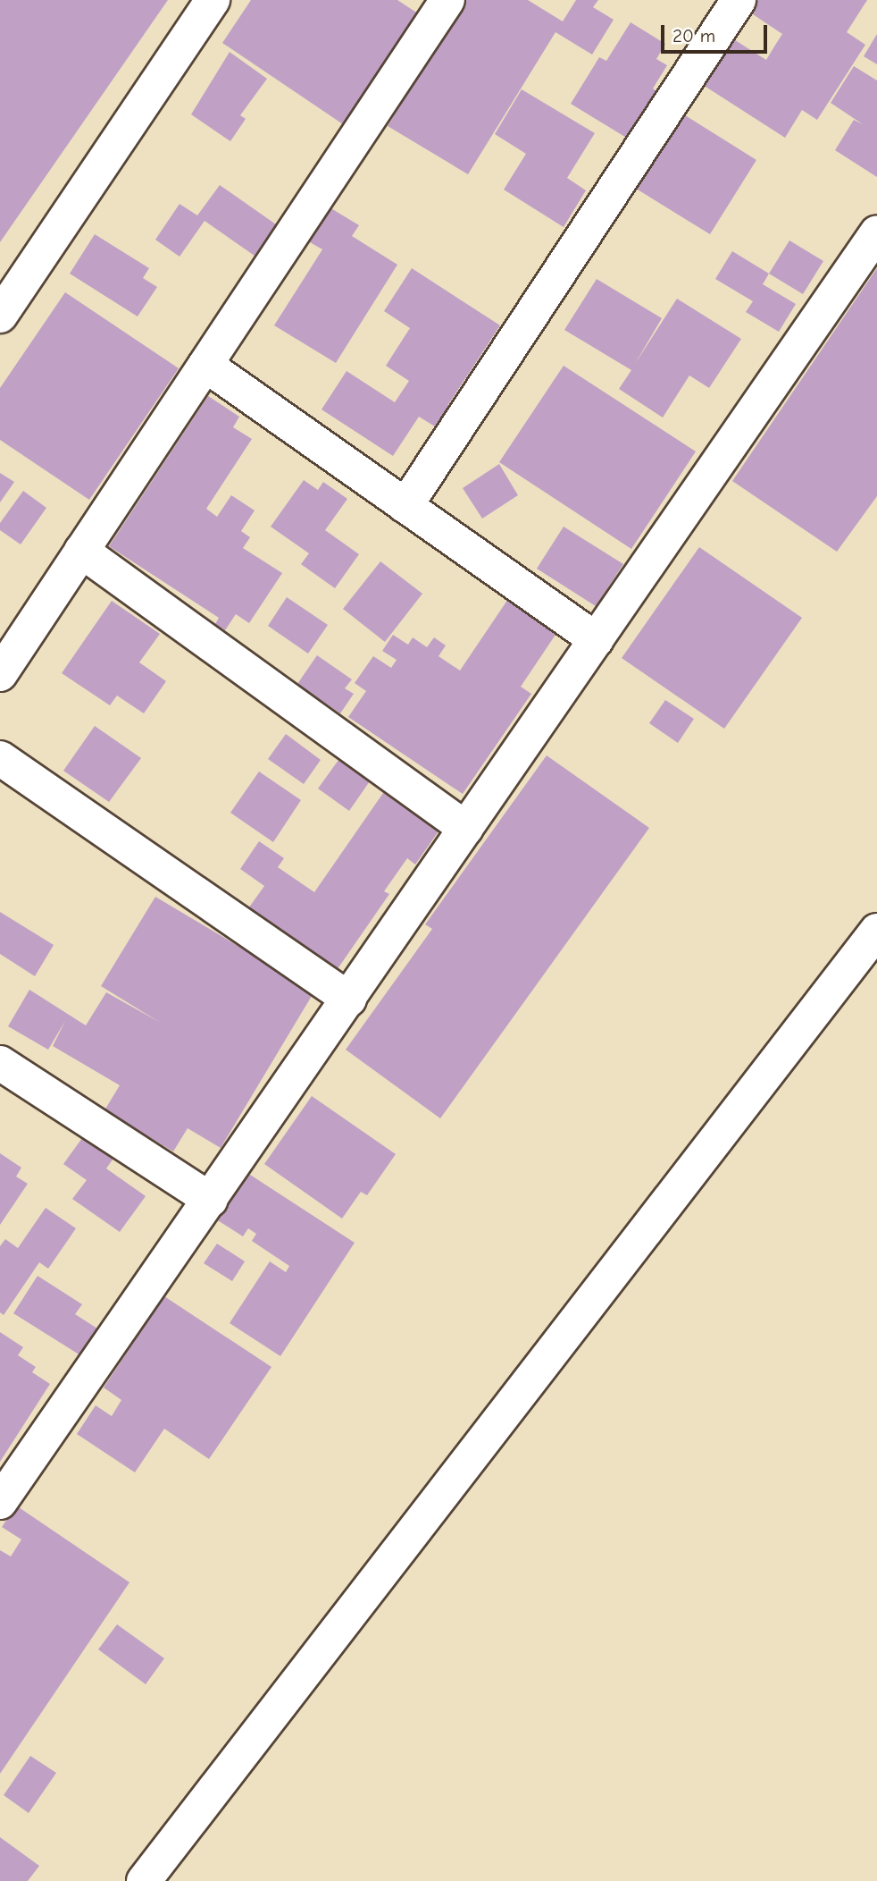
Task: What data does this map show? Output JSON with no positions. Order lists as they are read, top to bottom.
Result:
{
  "scale_bar": "20 m"
}
